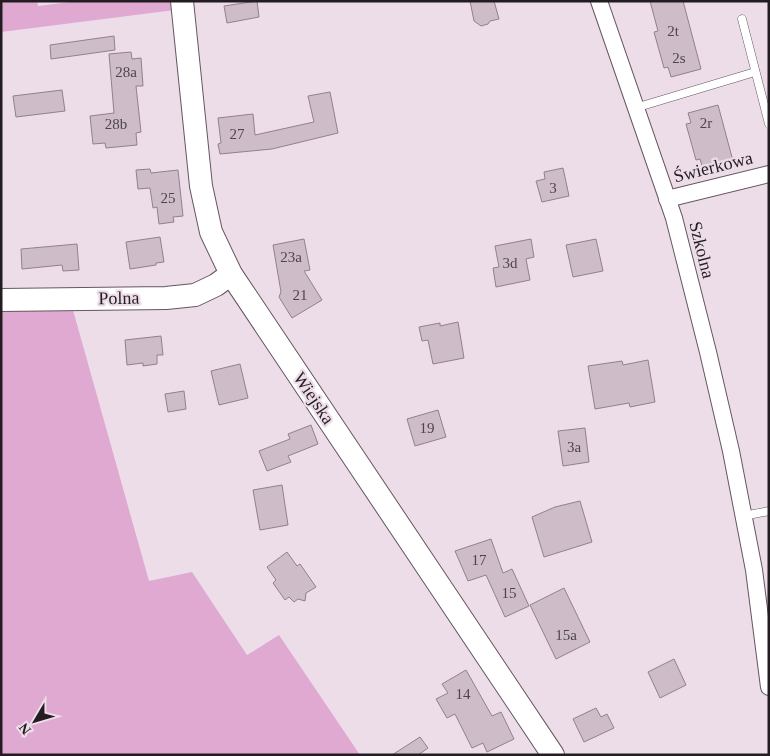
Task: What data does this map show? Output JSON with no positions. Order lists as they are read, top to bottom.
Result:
{
  "streets": {
    "street": [
      "Świerkowa",
      "Szkolna",
      "Polna",
      "Wiejska"
    ]
  },
  "crossings": [
    ["Świerkowa", "Szkolna"],
    ["Polna", "Wiejska"]
  ],
  "house_numbers": [
    "2t",
    "2s",
    "28a",
    "2r",
    "28b",
    "27",
    "3",
    "25",
    "23a",
    "3d",
    "21",
    "19",
    "3a",
    "17",
    "15",
    "15a",
    "14"
  ],
  "north": "bottom left"
}
